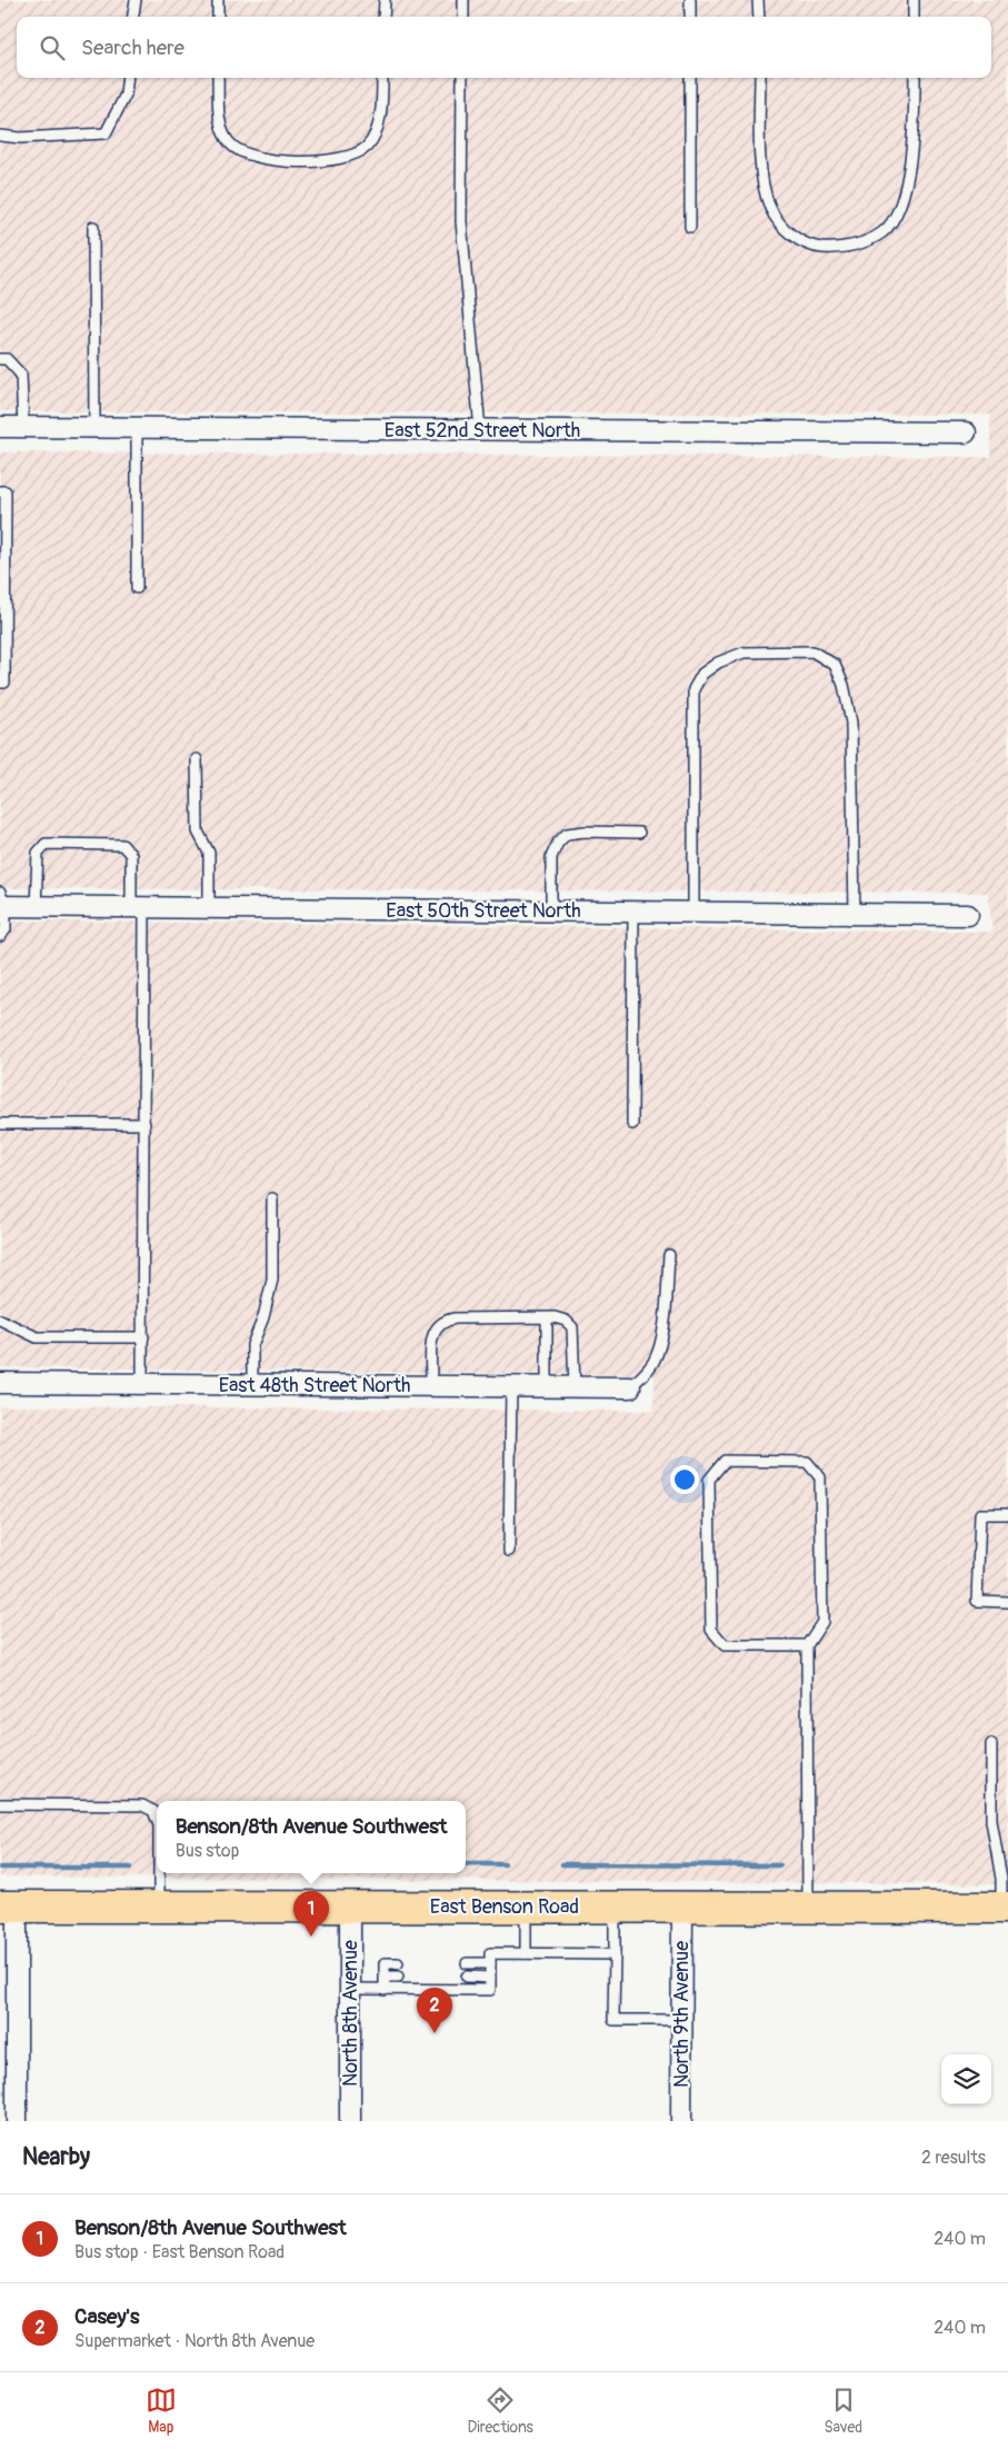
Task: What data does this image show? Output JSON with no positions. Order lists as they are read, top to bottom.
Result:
{
  "streets": {
    "main road": ["East Benson Road"],
    "street": [
      "East 52nd Street North",
      "East 50th Street North",
      "East 48th Street North",
      "North 8th Avenue",
      "North 9th Avenue"
    ]
  },
  "crossings": [
    ["East Benson Road", "North 8th Avenue"],
    ["East Benson Road", "North 9th Avenue"]
  ],
  "page": {
    "search": "Search here",
    "popup": ["Benson/8th Avenue Southwest", "Bus stop"],
    "pins": ["1", "2"],
    "heading": ["Nearby", "2 results"],
    "list": [
      {
        "mark": "1",
        "name": "Benson/8th Avenue Southwest",
        "note": "Bus stop · East Benson Road",
        "value": "240 m"
      },
      {
        "mark": "2",
        "name": "Casey's",
        "note": "Supermarket · North 8th Avenue",
        "value": "240 m"
      }
    ],
    "nav": ["Map", "Directions", "Saved"]
  }
}
